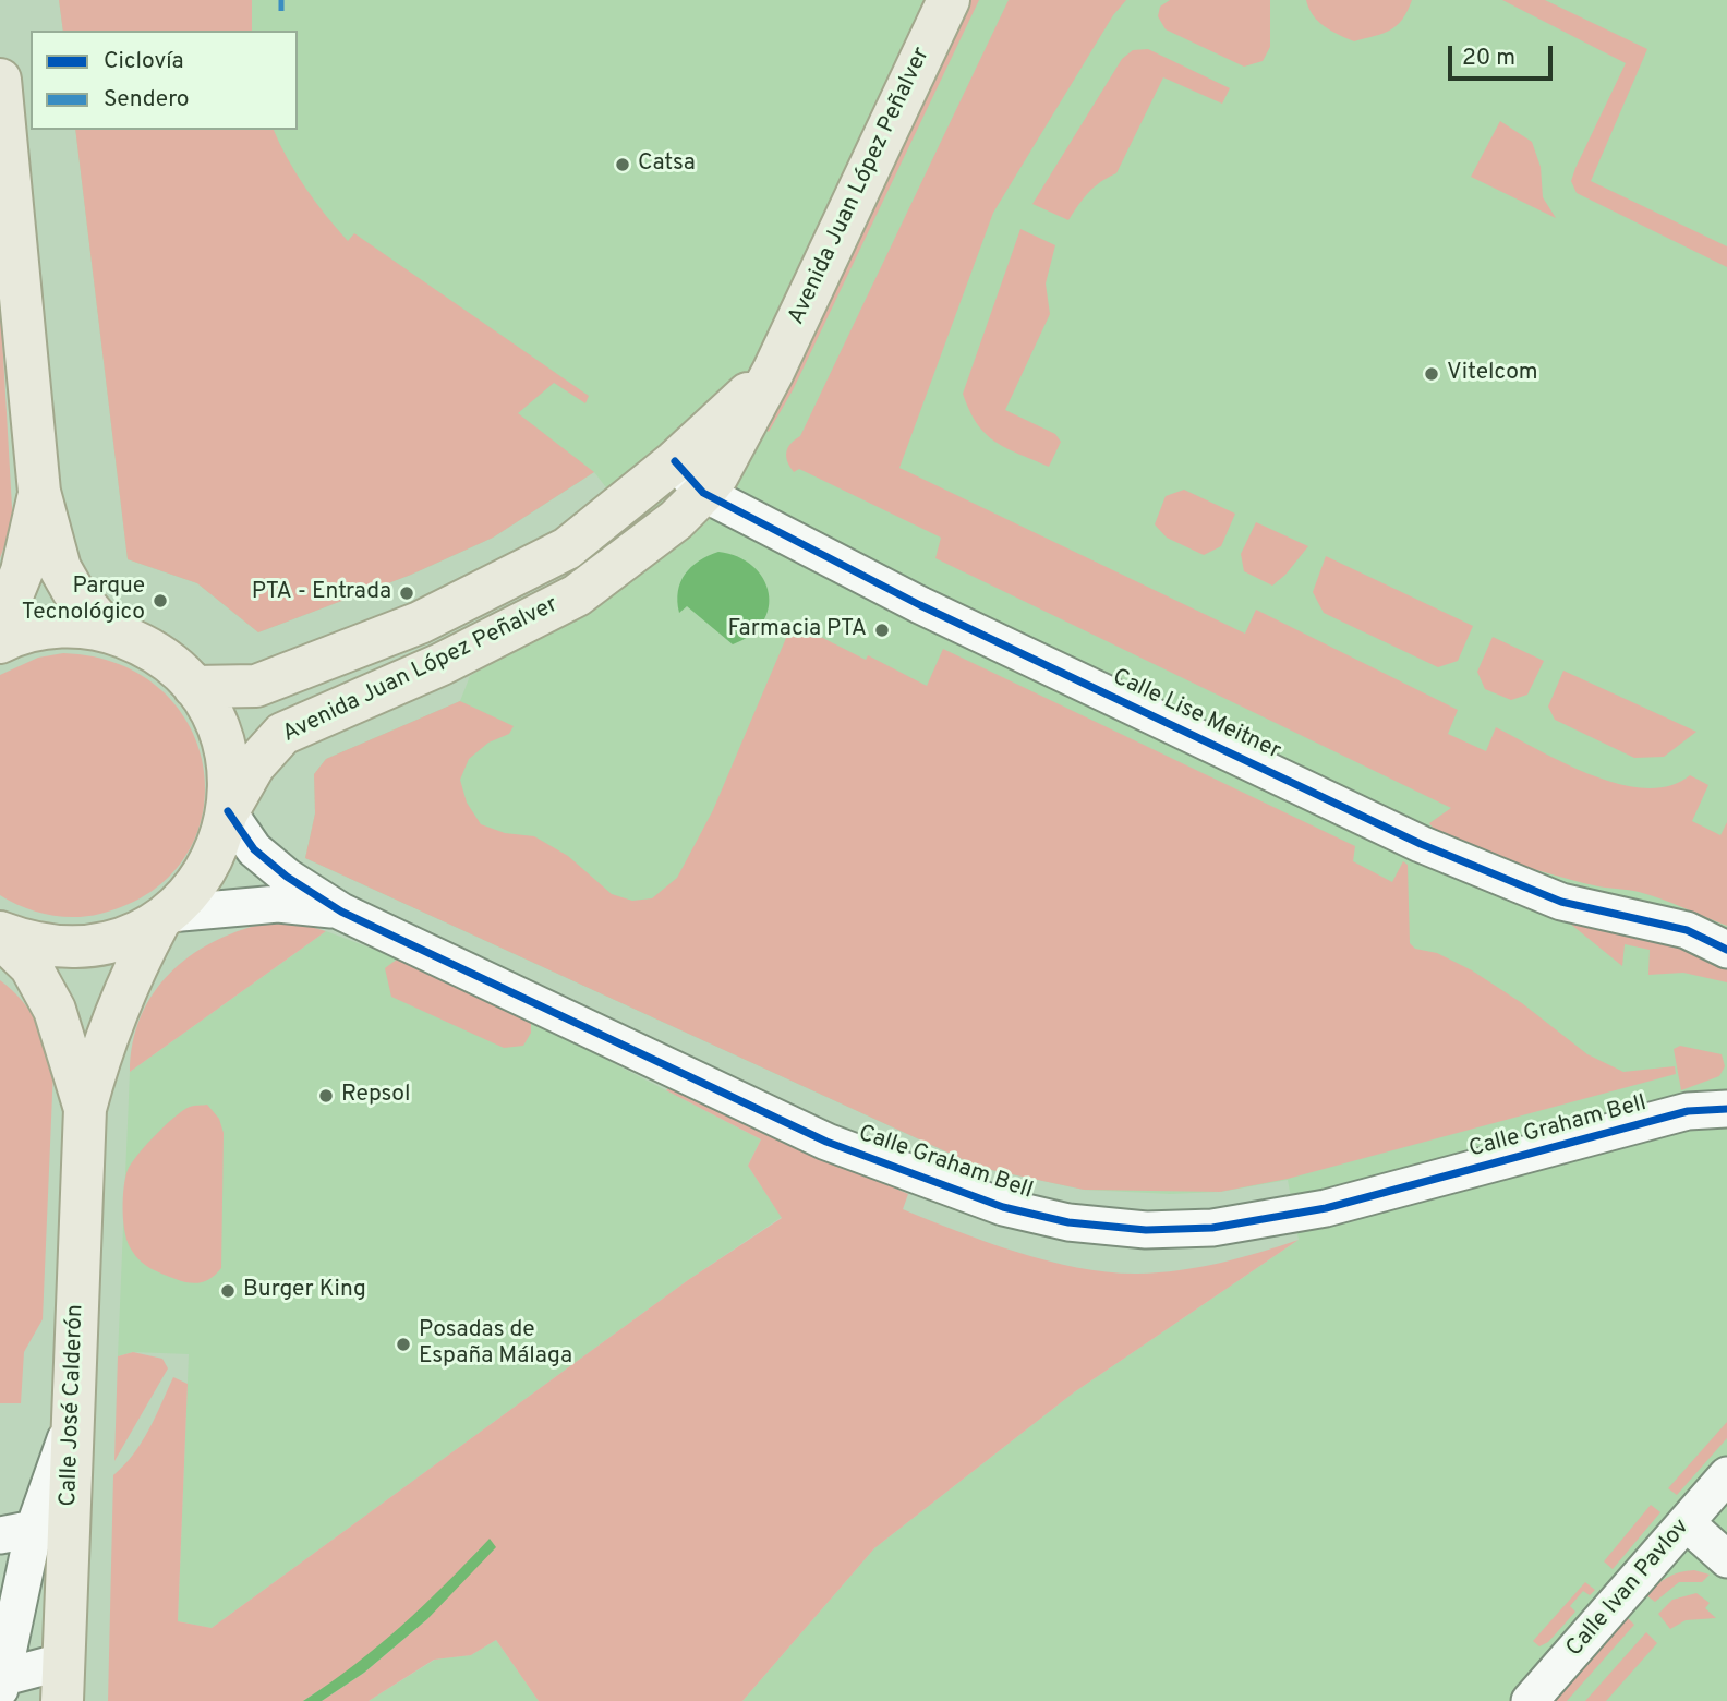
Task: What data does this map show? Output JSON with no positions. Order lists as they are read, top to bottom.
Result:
{
  "streets": {
    "main road": ["Avenida Juan López Peñalver", "Calle José Calderón"],
    "street": ["Calle Lise Meitner", "Calle Graham Bell", "Calle Ivan Pavlov"]
  },
  "crossings": [
    ["Avenida Juan López Peñalver", "Calle Lise Meitner"],
    ["Avenida Juan López Peñalver", "Calle Graham Bell"],
    ["Calle Graham Bell", "Calle José Calderón"]
  ],
  "places": [
    "Catsa",
    "Vitelcom",
    "PTA - Entrada",
    "Parque Tecnológico",
    "Farmacia PTA",
    "Repsol",
    "Burger King",
    "Posadas de España Málaga"
  ],
  "legend": ["Ciclovía", "Sendero"],
  "scale_bar": "20 m"
}
